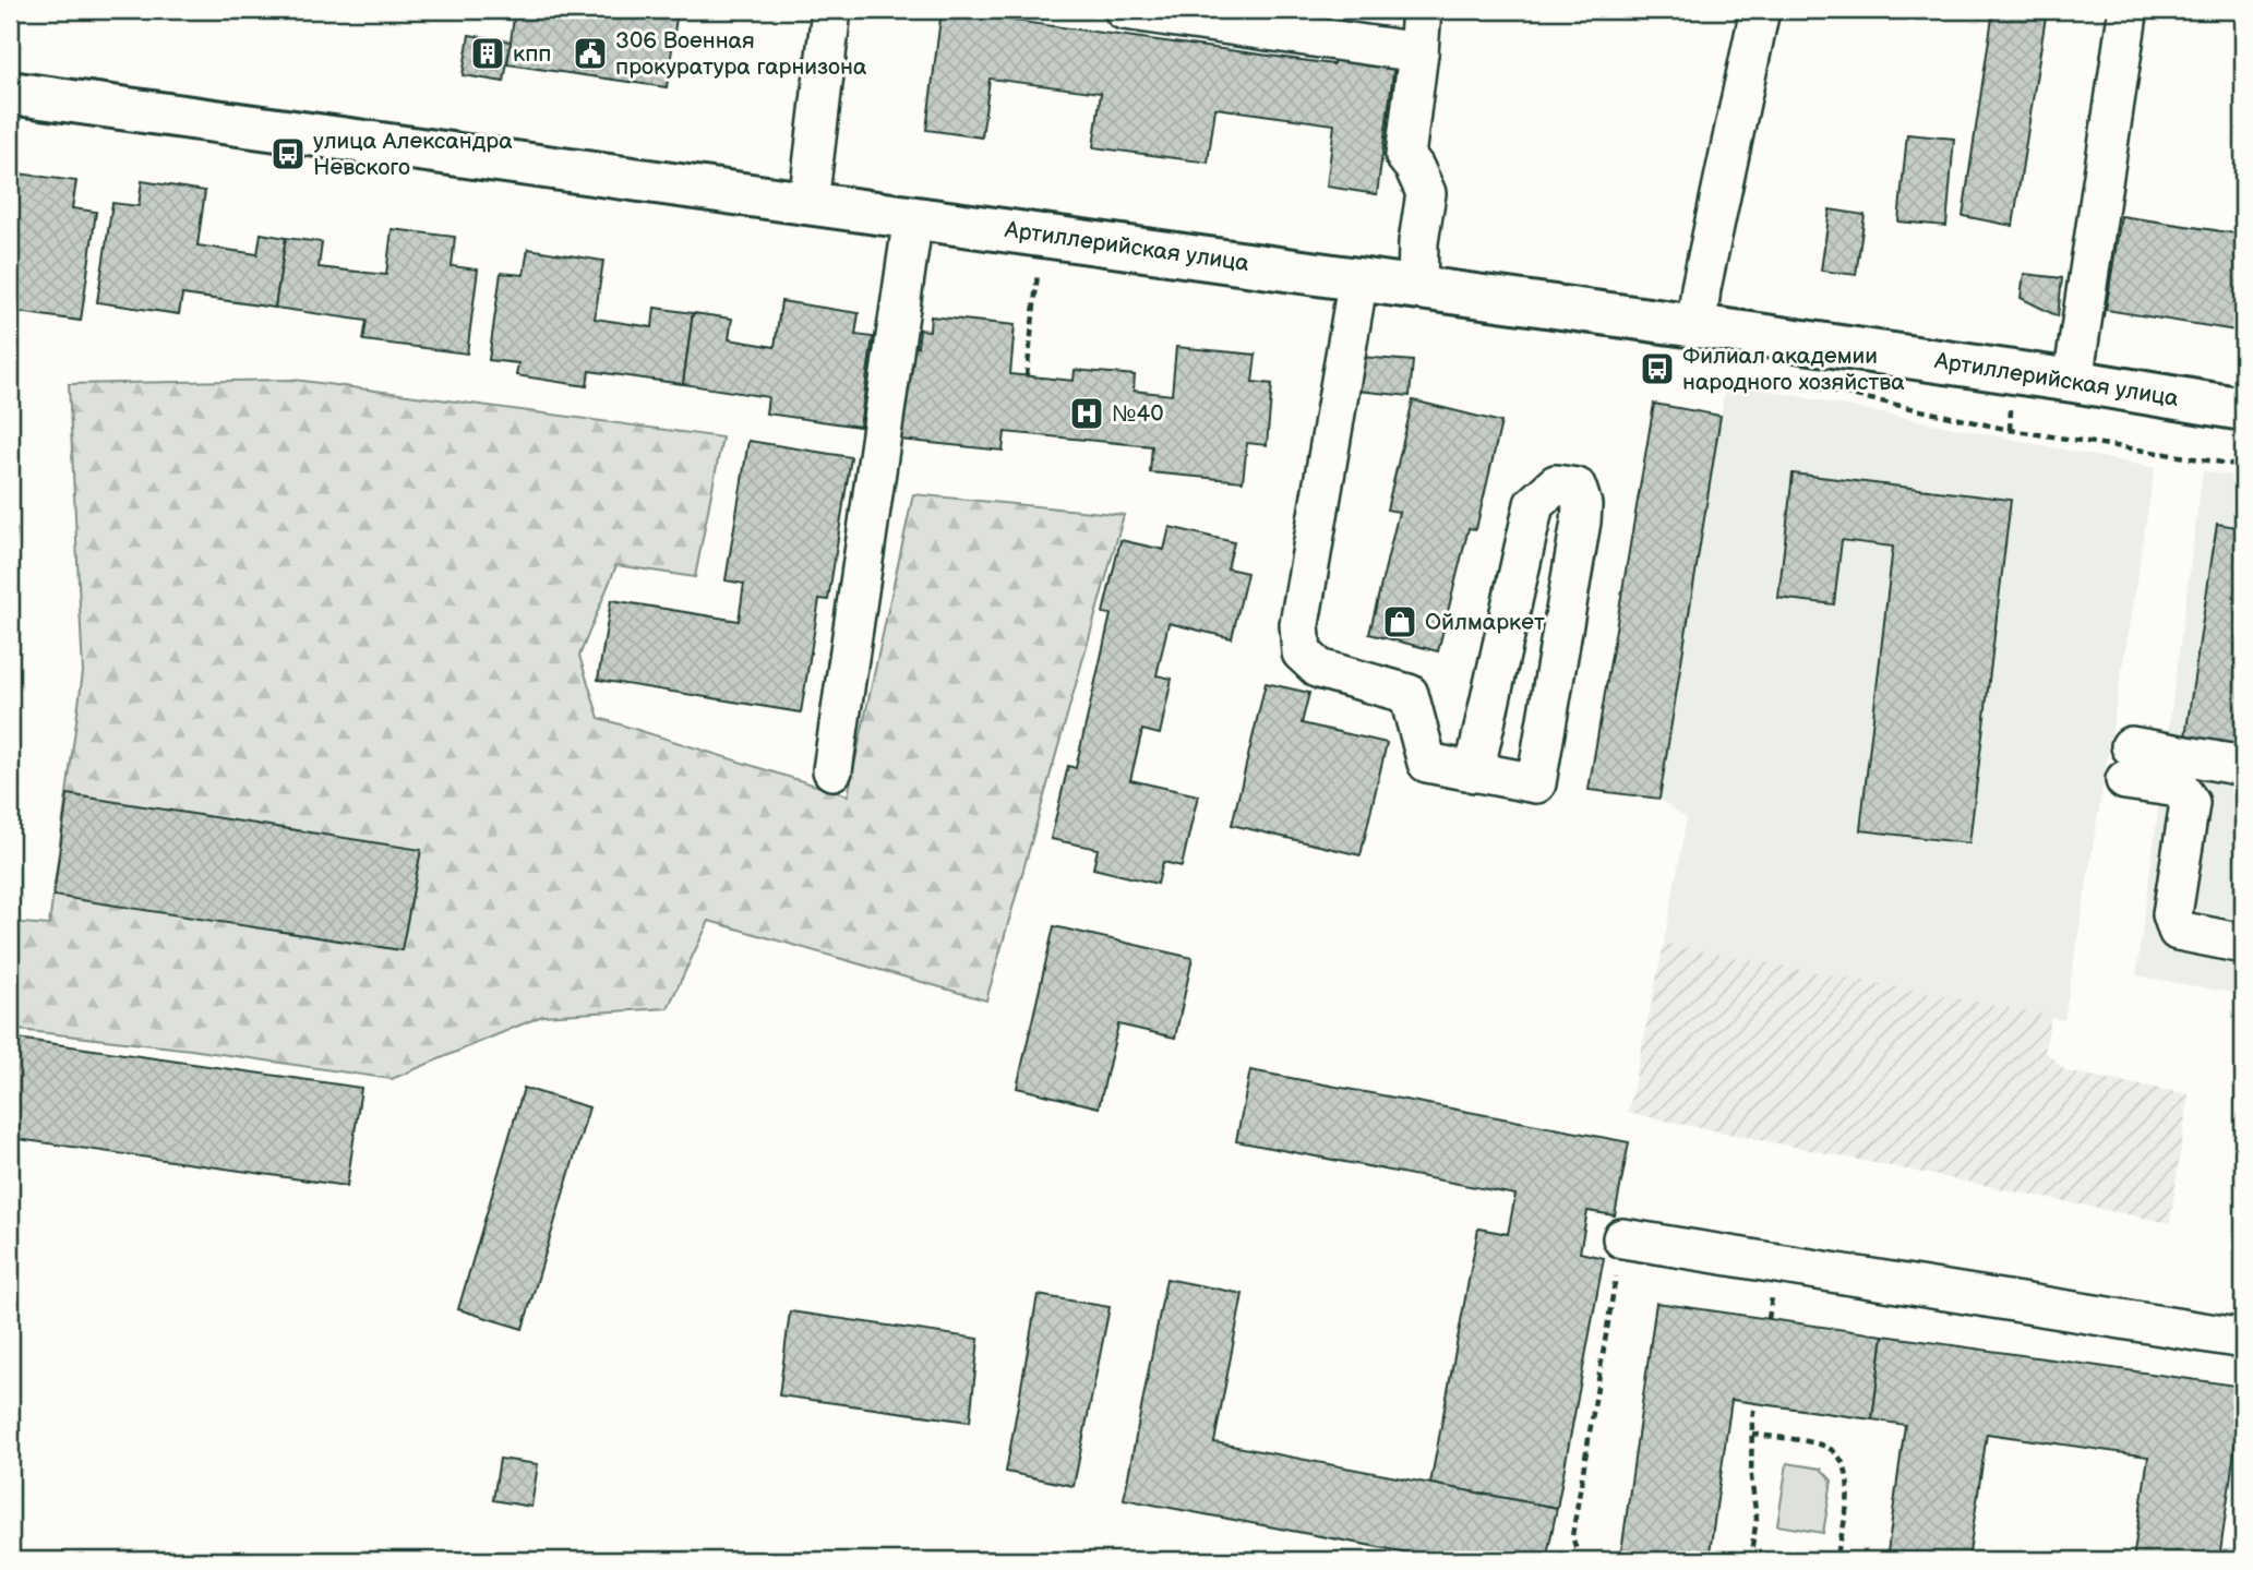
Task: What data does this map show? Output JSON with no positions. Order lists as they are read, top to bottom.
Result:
{
  "streets": {
    "main road": ["Артиллерийская улица"]
  },
  "places": {
    "building": ["кпп"],
    "public building": ["306 Военная прокуратура гарнизона"],
    "bus stop": ["улица Александра Невского", "Филиал академии народного хозяйства"],
    "hospital": ["№40"],
    "shop": ["Ойлмаркет"]
  }
}
